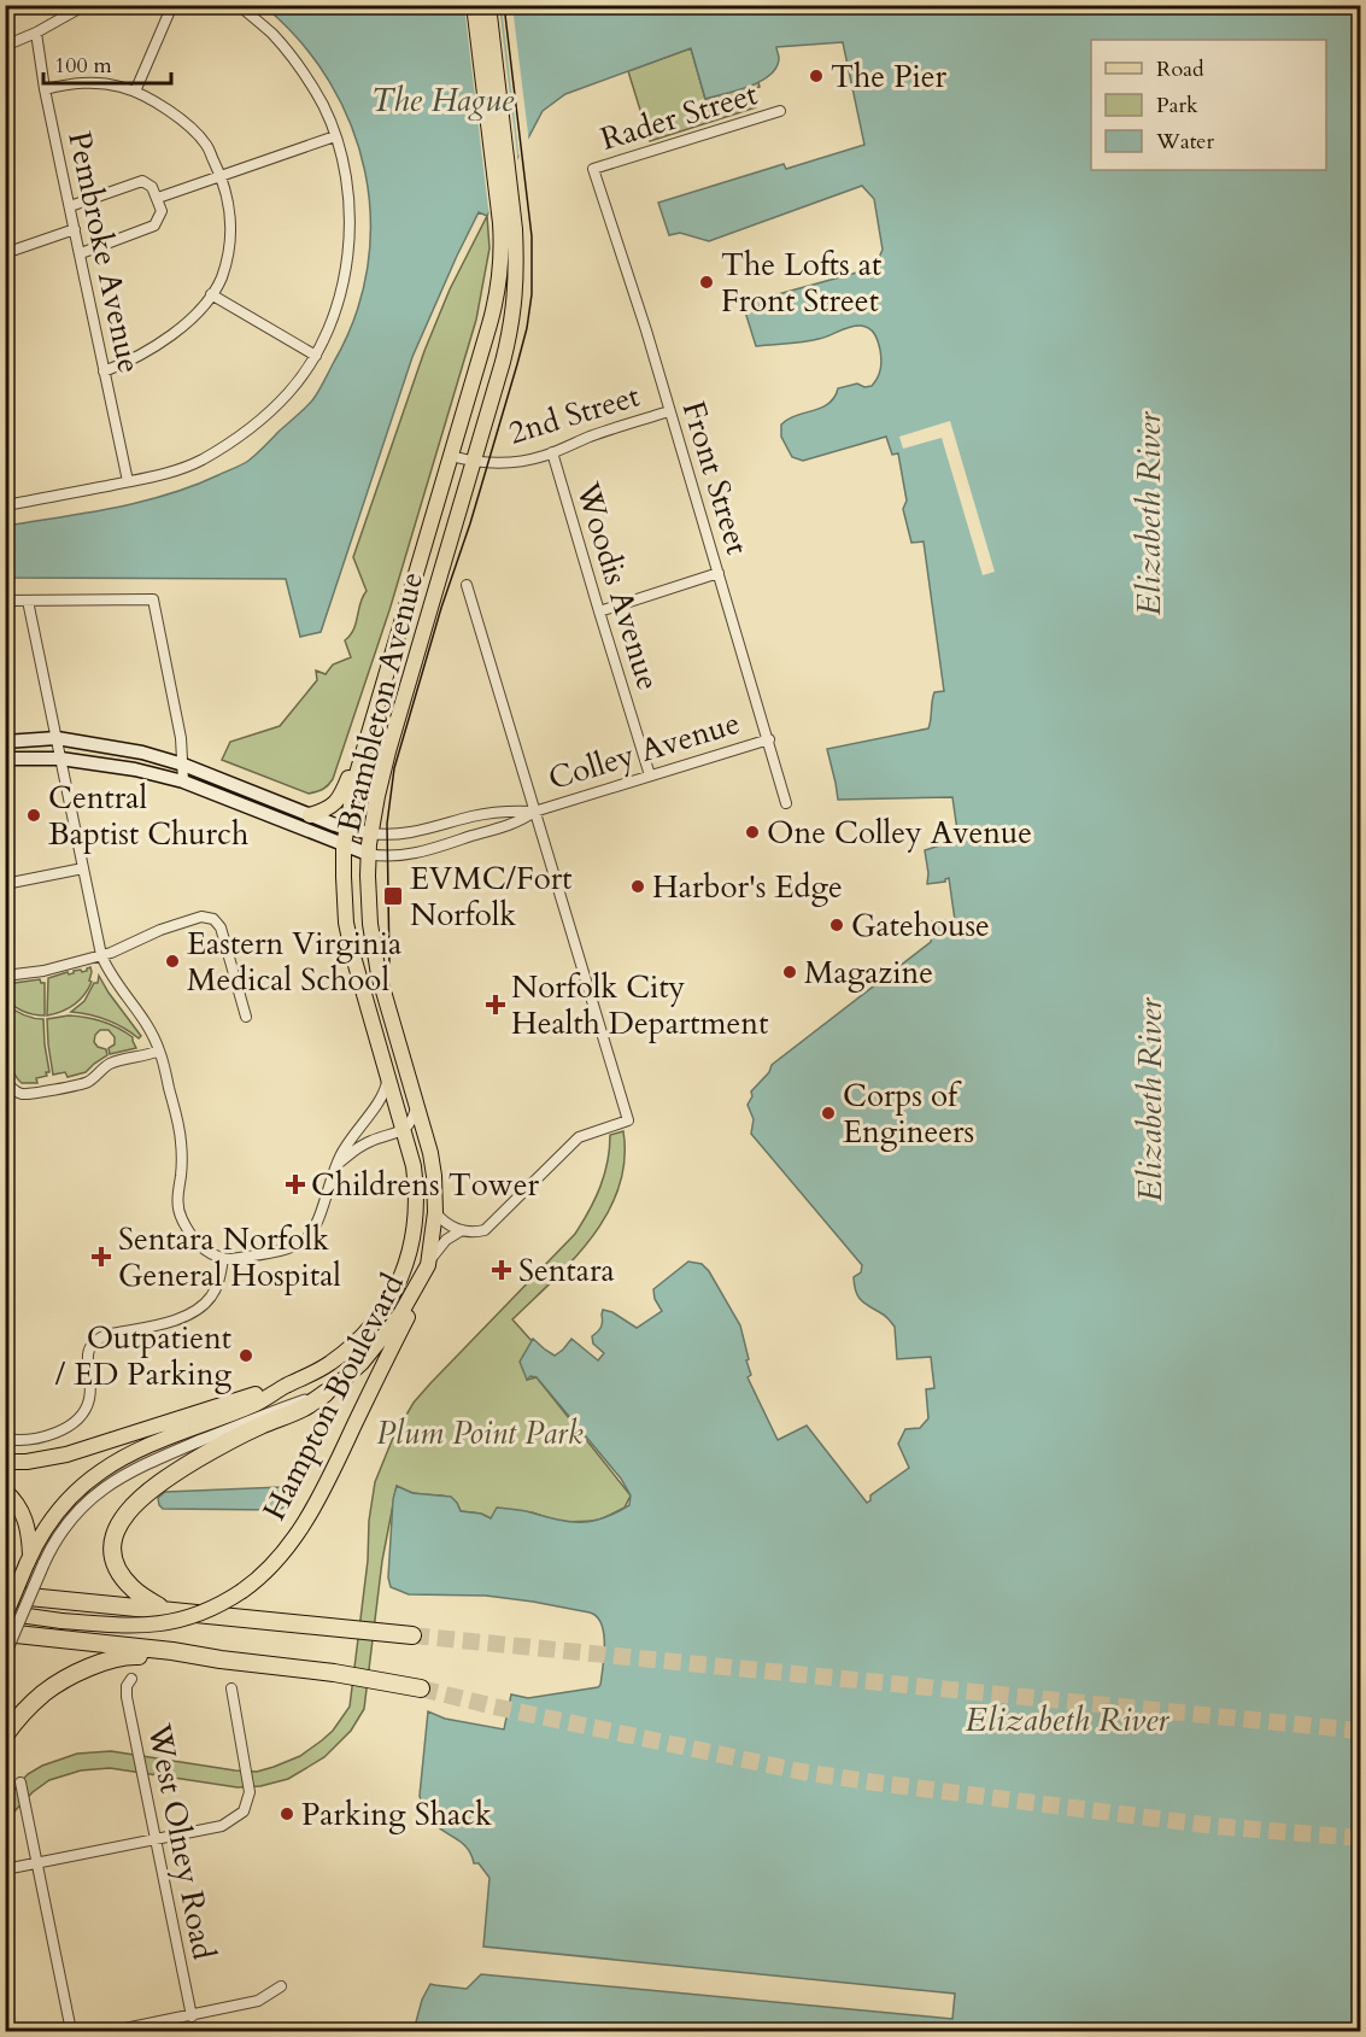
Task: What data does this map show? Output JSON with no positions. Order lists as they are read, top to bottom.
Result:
{
  "streets": {
    "main road": ["Brambleton Avenue", "Colley Avenue", "Hampton Boulevard"],
    "street": [
      "Rader Street",
      "Pembroke Avenue",
      "2nd Street",
      "Front Street",
      "Woodis Avenue",
      "West Olney Road"
    ]
  },
  "crossings": [
    ["Rader Street", "Front Street"],
    ["2nd Street", "Front Street"],
    ["2nd Street", "Woodis Avenue"],
    ["2nd Street", "Brambleton Avenue"],
    ["Front Street", "Colley Avenue"],
    ["Woodis Avenue", "Colley Avenue"],
    ["Brambleton Avenue", "Colley Avenue"],
    ["Brambleton Avenue", "Hampton Boulevard"]
  ],
  "water": ["The Hague", "Elizabeth River"],
  "parks": ["Plum Point Park"],
  "places": {
    "other": [
      "The Pier",
      "The Lofts at Front Street",
      "Central Baptist Church",
      "One Colley Avenue",
      "Harbor's Edge",
      "Gatehouse",
      "Eastern Virginia Medical School",
      "Magazine",
      "Corps of Engineers",
      "Outpatient / ED Parking",
      "Parking Shack"
    ],
    "transit": ["EVMC/Fort Norfolk"],
    "health": [
      "Norfolk City Health Department",
      "Childrens Tower",
      "Sentara Norfolk General Hospital",
      "Sentara"
    ]
  },
  "legend": ["Road", "Park", "Water"],
  "scale_bar": "100 m"
}
